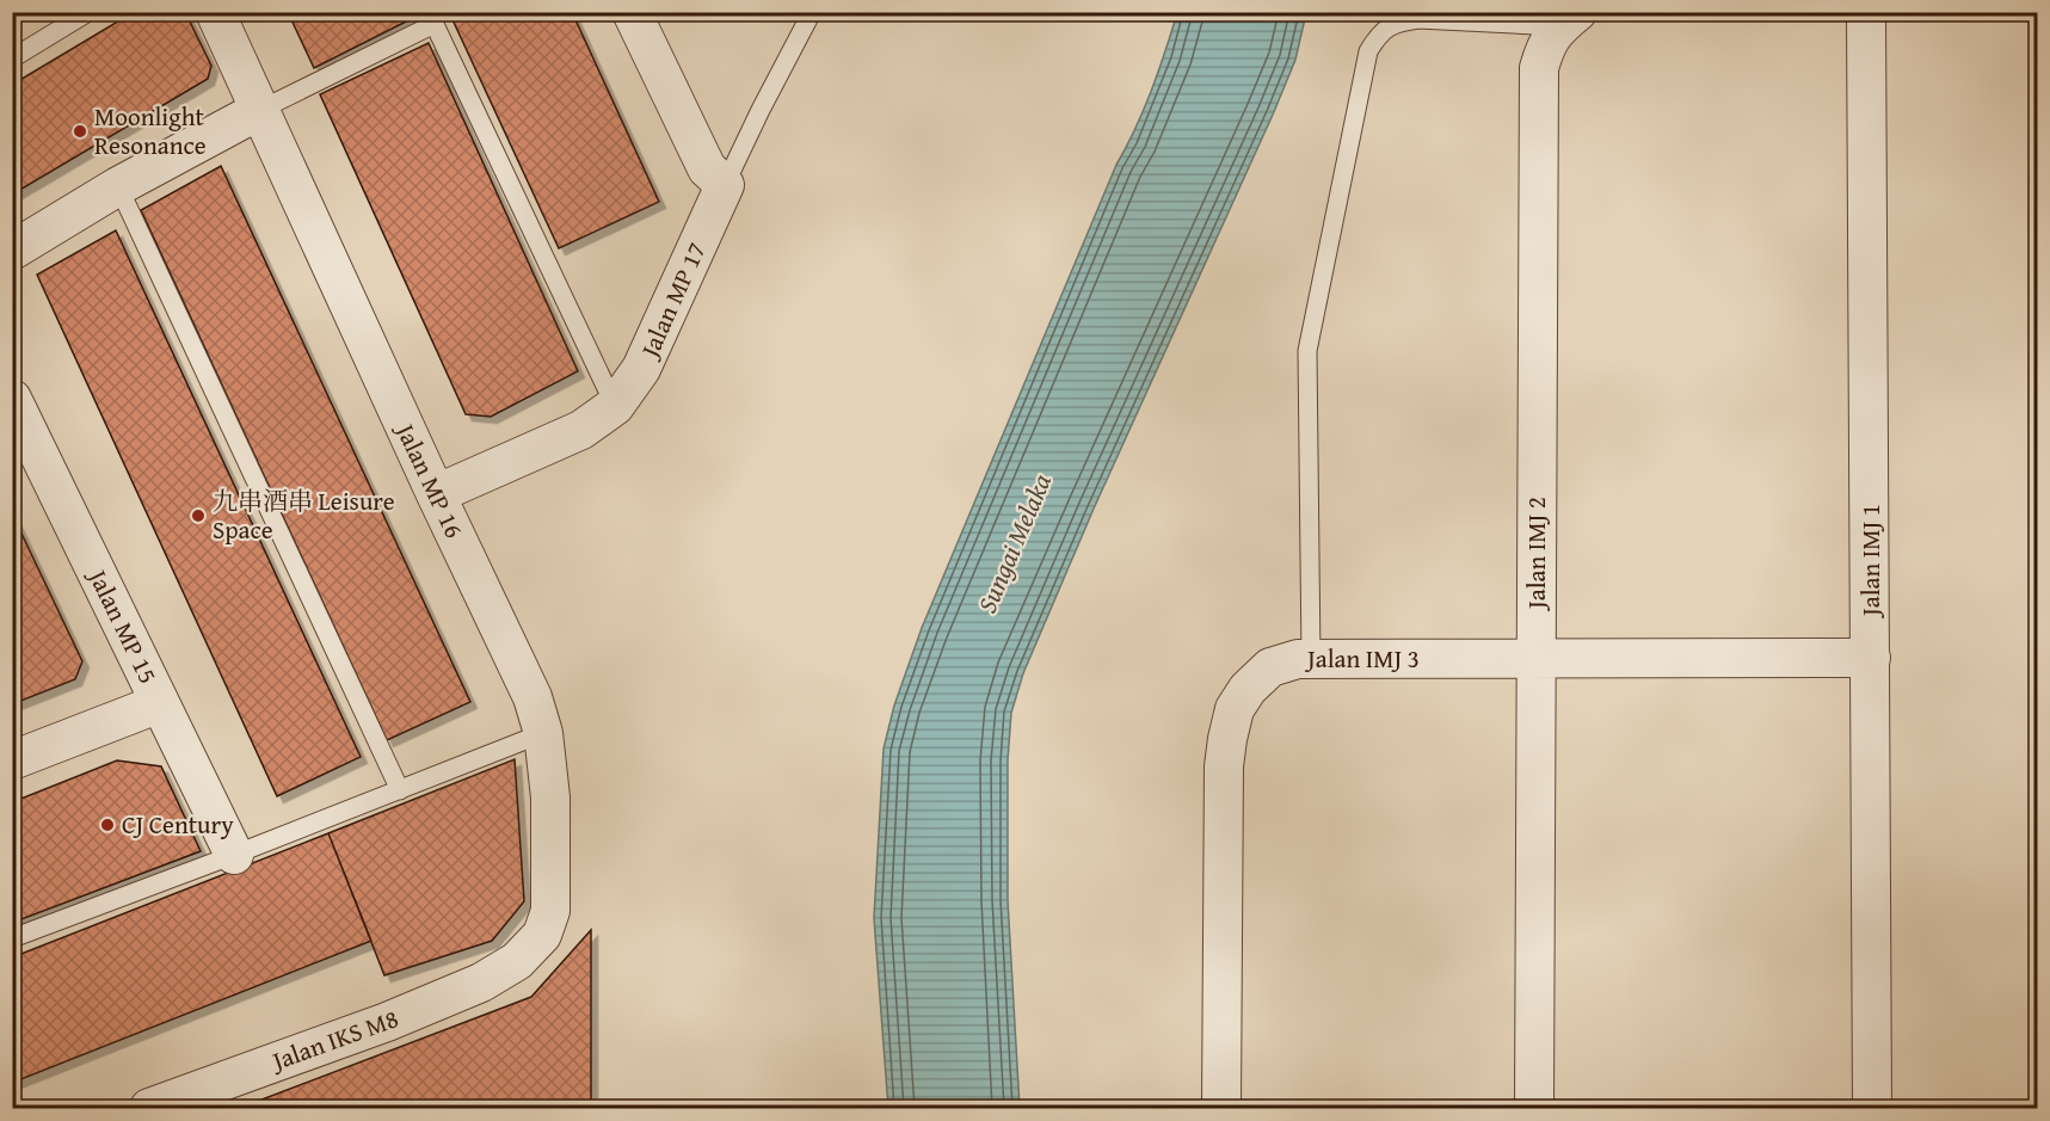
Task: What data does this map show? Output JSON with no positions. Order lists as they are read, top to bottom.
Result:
{
  "streets": {
    "street": [
      "Jalan MP 17",
      "Jalan MP 16",
      "Jalan IMJ 2",
      "Jalan IMJ 1",
      "Jalan MP 15",
      "Jalan IMJ 3",
      "Jalan IKS M8"
    ]
  },
  "crossings": [
    ["Jalan MP 17", "Jalan MP 16"],
    ["Jalan MP 16", "Jalan IKS M8"],
    ["Jalan IMJ 2", "Jalan IMJ 3"],
    ["Jalan IMJ 1", "Jalan IMJ 3"]
  ],
  "water": ["Sungai Melaka"],
  "places": ["Moonlight Resonance", "九串酒串 Leisure Space", "CJ Century"]
}
